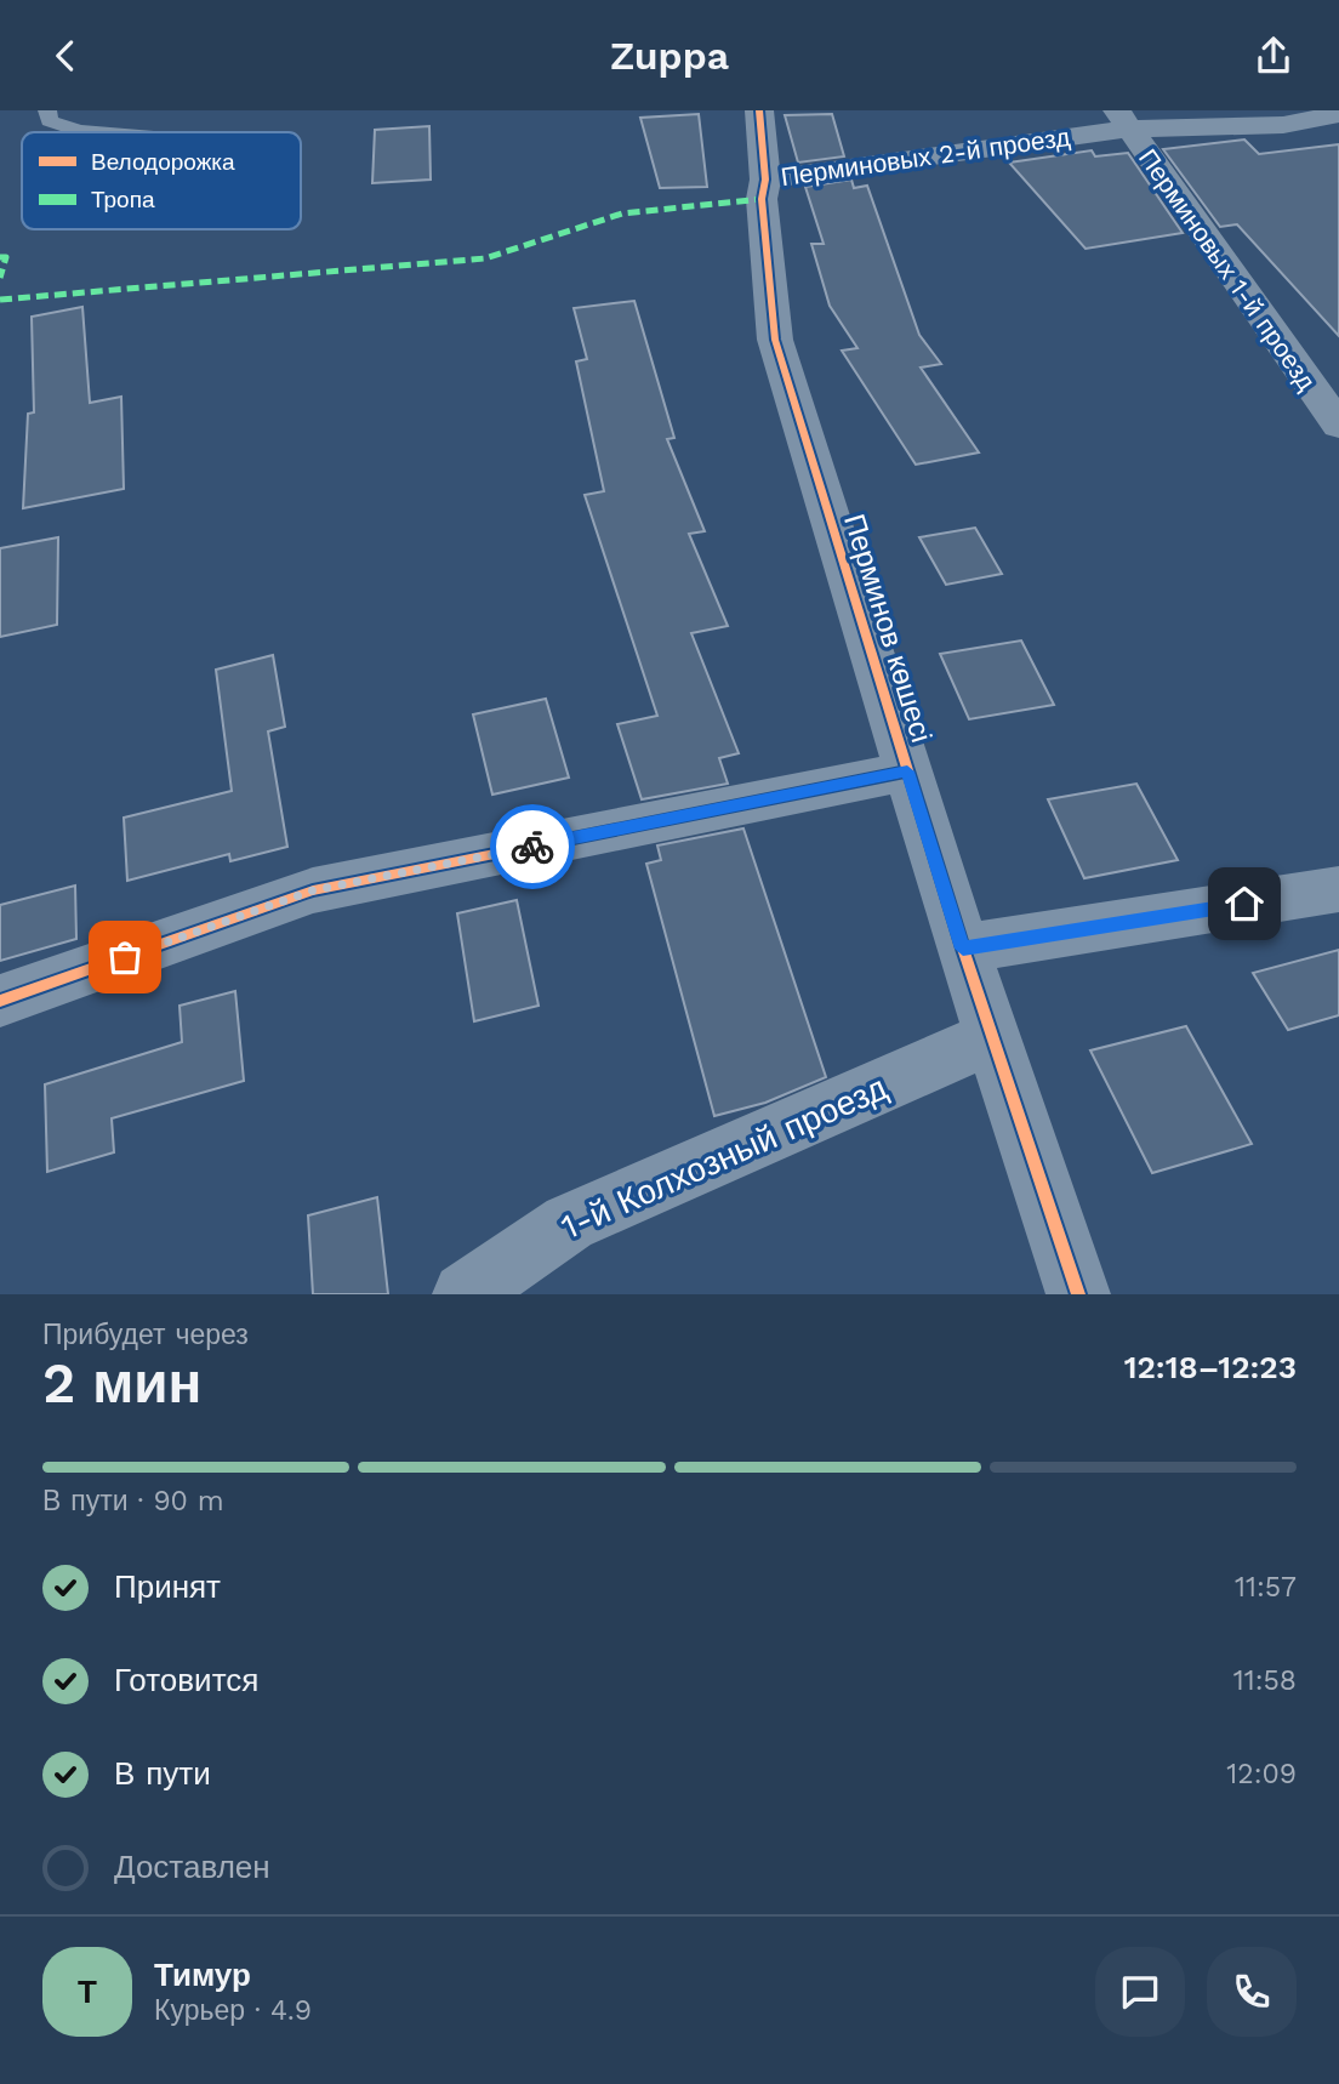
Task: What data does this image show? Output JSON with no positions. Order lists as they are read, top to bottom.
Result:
{
  "streets": {
    "street": [
      "Перминовых 2-й проезд",
      "Перминовых 1-й проезд",
      "Перминов көшесі",
      "1-й Колхозный проезд"
    ]
  },
  "crossings": [
    ["Перминовых 2-й проезд", "Перминовых 1-й проезд"],
    ["Перминовых 2-й проезд", "Перминов көшесі"],
    ["Перминов көшесі", "1-й Колхозный проезд"]
  ],
  "legend": ["Велодорожка", "Тропа"],
  "page": {
    "header": "Zuppa",
    "heading": ["2 мин", "Прибудет через", "12:18–12:23"],
    "panel": ["Тимур", "Курьер · 4.9"],
    "bar": "В пути · 90 m",
    "list": [
      ["Принят", "11:57"],
      ["Готовится", "11:58"],
      ["В пути", "12:09"],
      "Доставлен"
    ],
    "round": "Т"
  }
}
